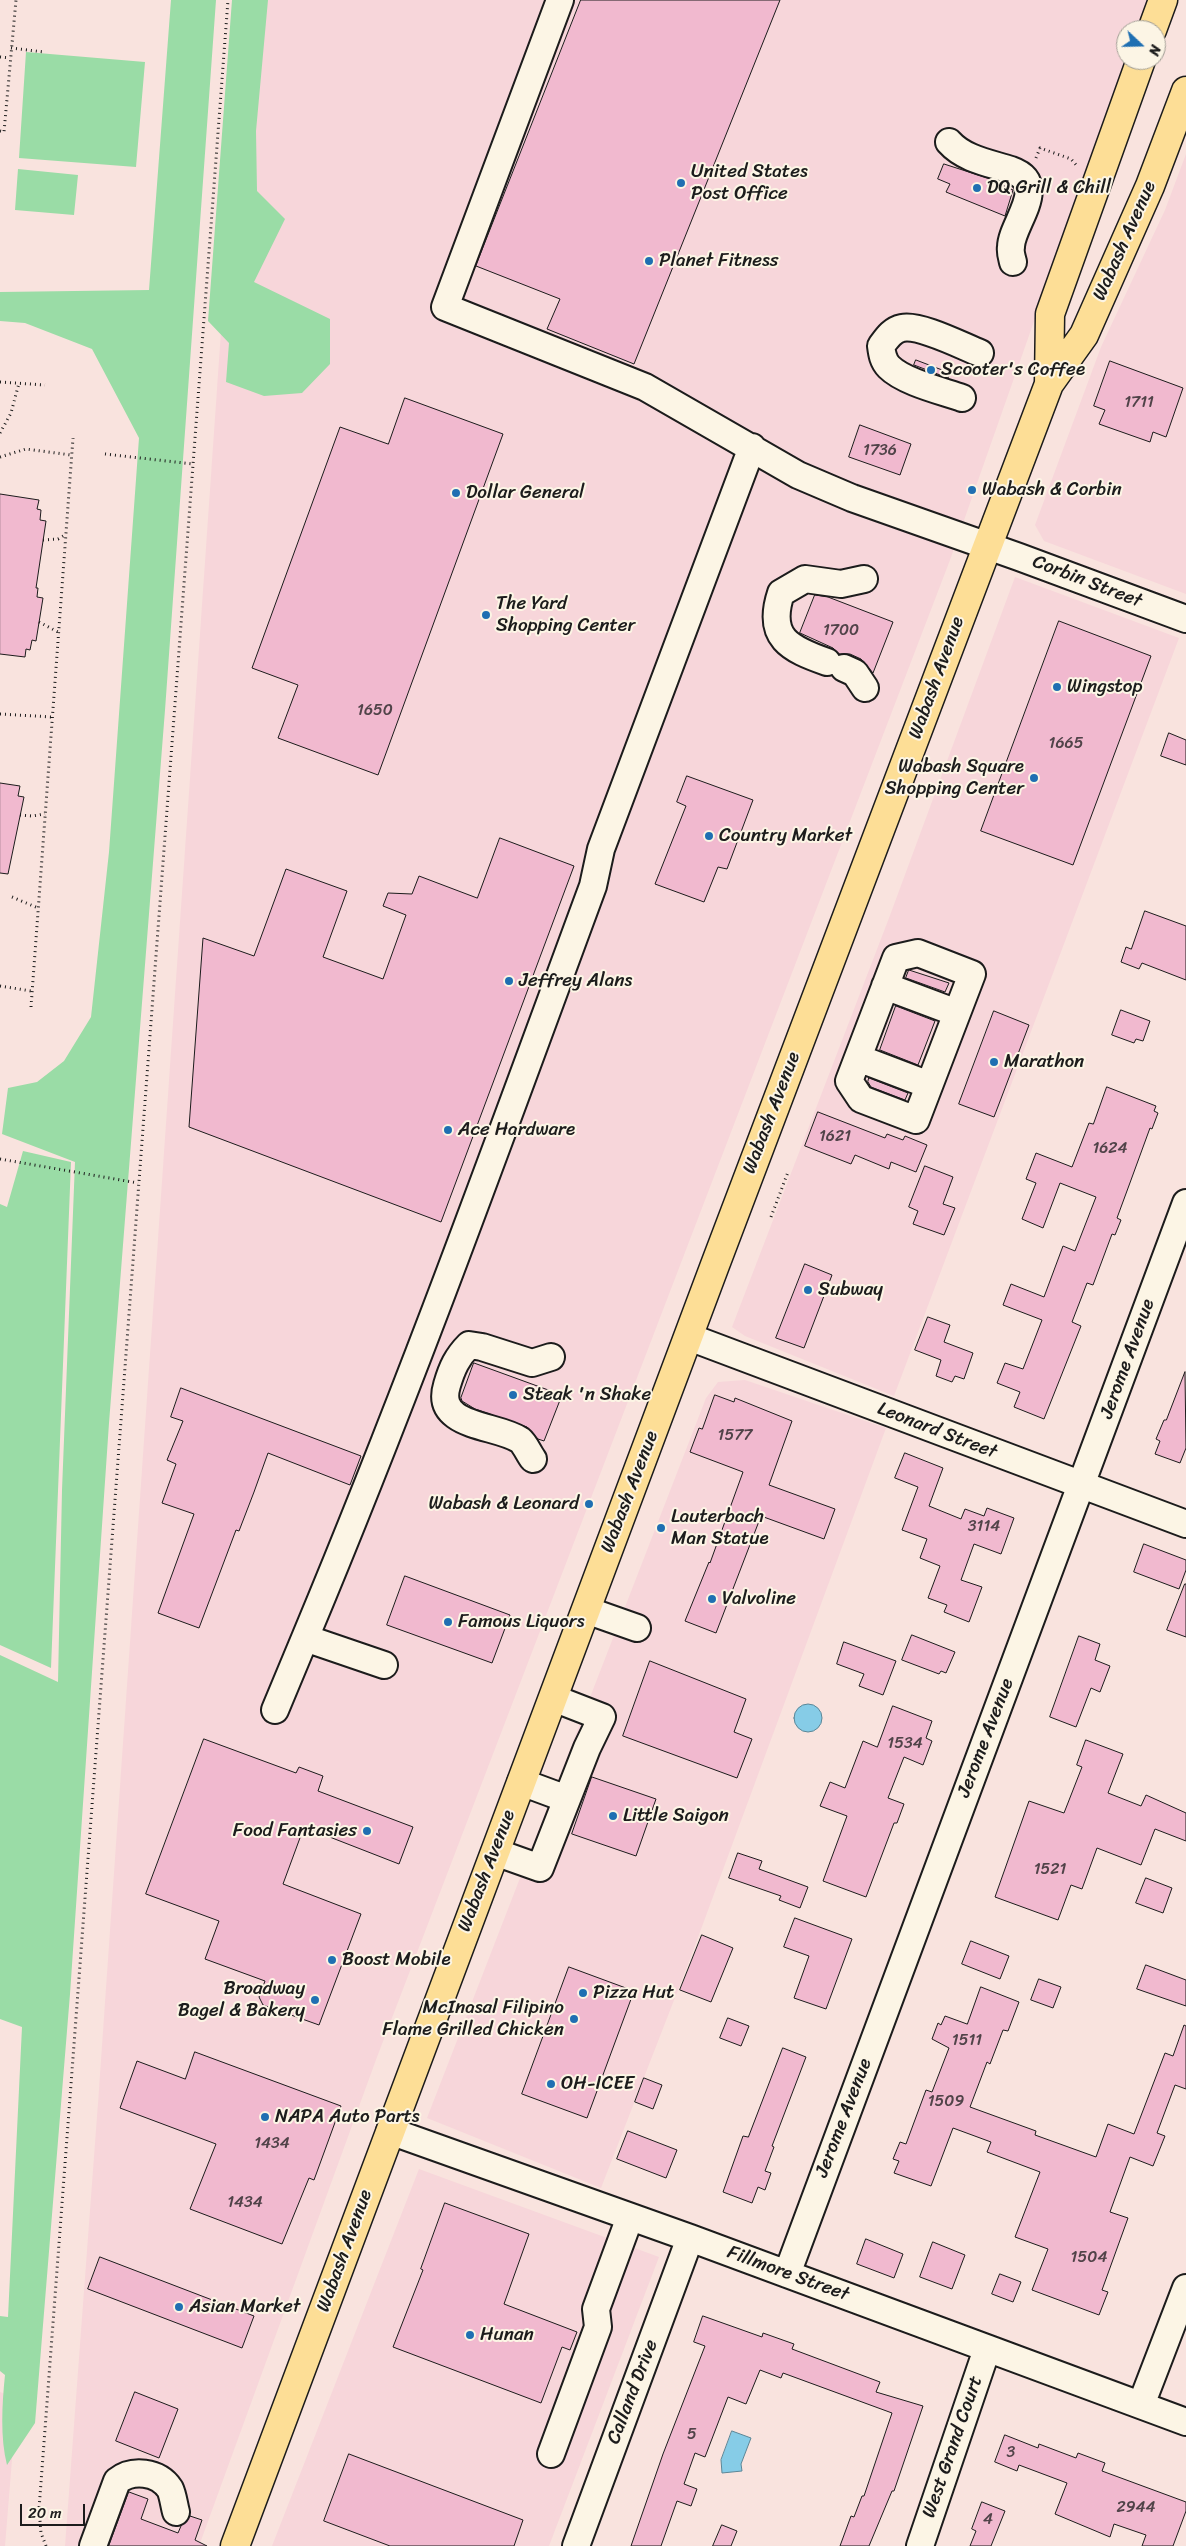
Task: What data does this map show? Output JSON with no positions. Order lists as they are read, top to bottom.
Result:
{
  "streets": {
    "main road": ["Wabash Avenue"],
    "street": [
      "Corbin Street",
      "Jerome Avenue",
      "Leonard Street",
      "Fillmore Street",
      "Calland Drive",
      "West Grand Court"
    ]
  },
  "crossings": [
    ["Wabash Avenue", "Corbin Street"],
    ["Wabash Avenue", "Leonard Street"],
    ["Wabash Avenue", "Fillmore Street"],
    ["Jerome Avenue", "Leonard Street"],
    ["Jerome Avenue", "Fillmore Street"],
    ["Fillmore Street", "Calland Drive"],
    ["Fillmore Street", "West Grand Court"]
  ],
  "places": [
    "United States Post Office",
    "DQ Grill & Chill",
    "Planet Fitness",
    "Scooter's Coffee",
    "Wabash & Corbin",
    "Dollar General",
    "The Yard Shopping Center",
    "Wingstop",
    "Wabash Square Shopping Center",
    "Country Market",
    "Jeffrey Alans",
    "Marathon",
    "Ace Hardware",
    "Subway",
    "Steak 'n Shake",
    "Wabash & Leonard",
    "Lauterbach Man Statue",
    "Valvoline",
    "Famous Liquors",
    "Little Saigon",
    "Food Fantasies",
    "Boost Mobile",
    "Pizza Hut",
    "Broadway Bagel & Bakery",
    "McInasal Filipino Flame Grilled Chicken",
    "OH-ICEE",
    "NAPA Auto Parts",
    "Asian Market",
    "Hunan"
  ],
  "house_numbers": [
    "1711",
    "1736",
    "1700",
    "1650",
    "1665",
    "1621",
    "1624",
    "1577",
    "3114",
    "1534",
    "1521",
    "1511",
    "1509",
    "1434",
    "1434",
    "1504",
    "5",
    "3",
    "2944",
    "4"
  ],
  "scale_bar": "20 m",
  "north": "right"
}
